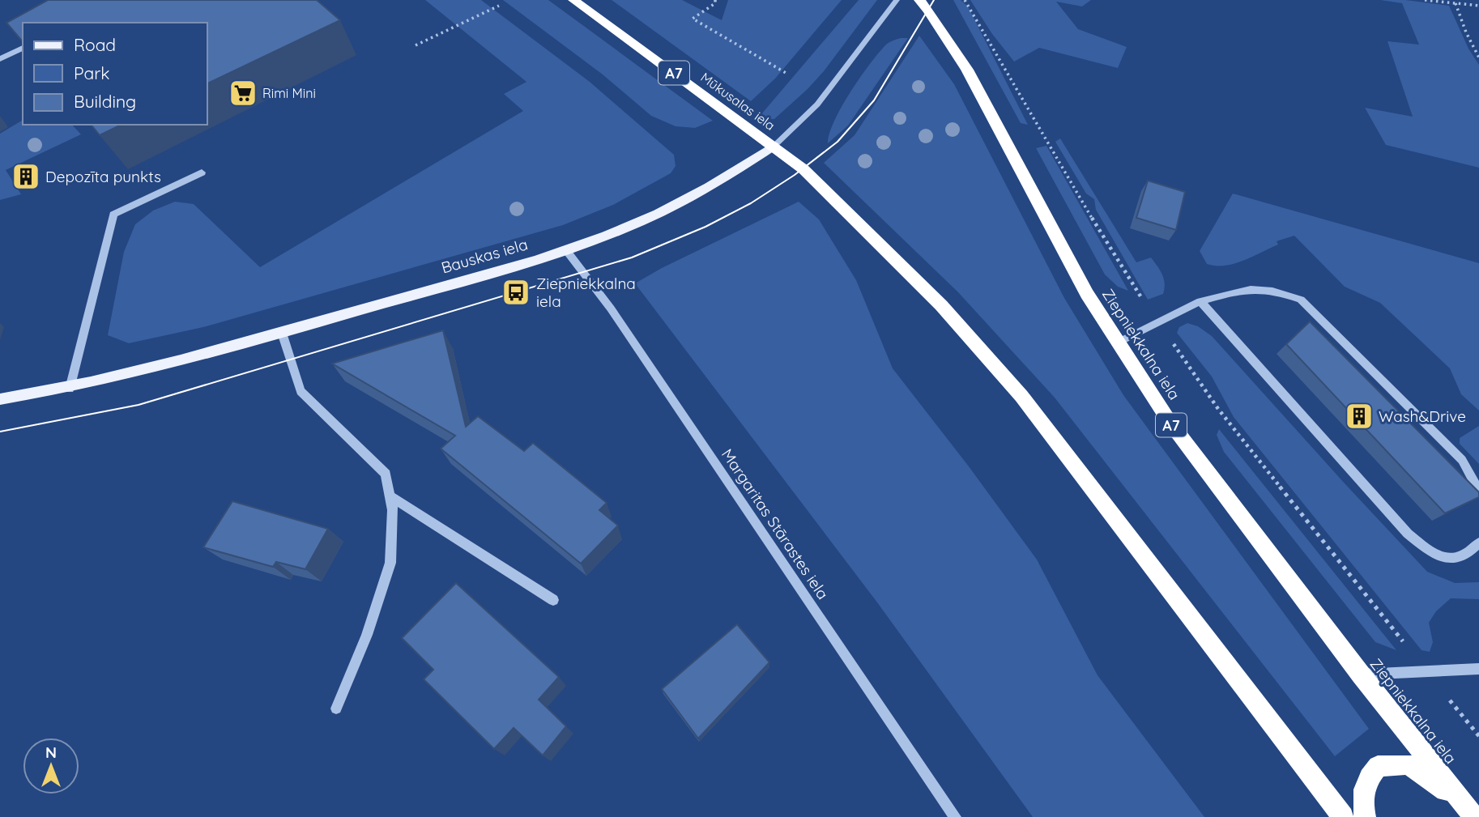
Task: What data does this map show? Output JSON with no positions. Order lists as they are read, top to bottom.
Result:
{
  "streets": {
    "highway": ["A7", "Mūkusalas iela", "Ziepniekkalna iela"],
    "main road": ["Bauskas iela"],
    "street": ["Margaritas Stārastes iela"]
  },
  "crossings": [
    ["A7", "Mūkusalas iela"],
    ["A7", "Bauskas iela"],
    ["Mūkusalas iela", "Bauskas iela"],
    ["Bauskas iela", "Margaritas Stārastes iela"]
  ],
  "places": {
    "supermarket": ["Rimi Mini"],
    "building": ["Depozīta punkts", "Wash&Drive"],
    "bus stop": ["Ziepniekkalna iela"]
  },
  "legend": ["Road", "Park", "Building"],
  "north": "top"
}
